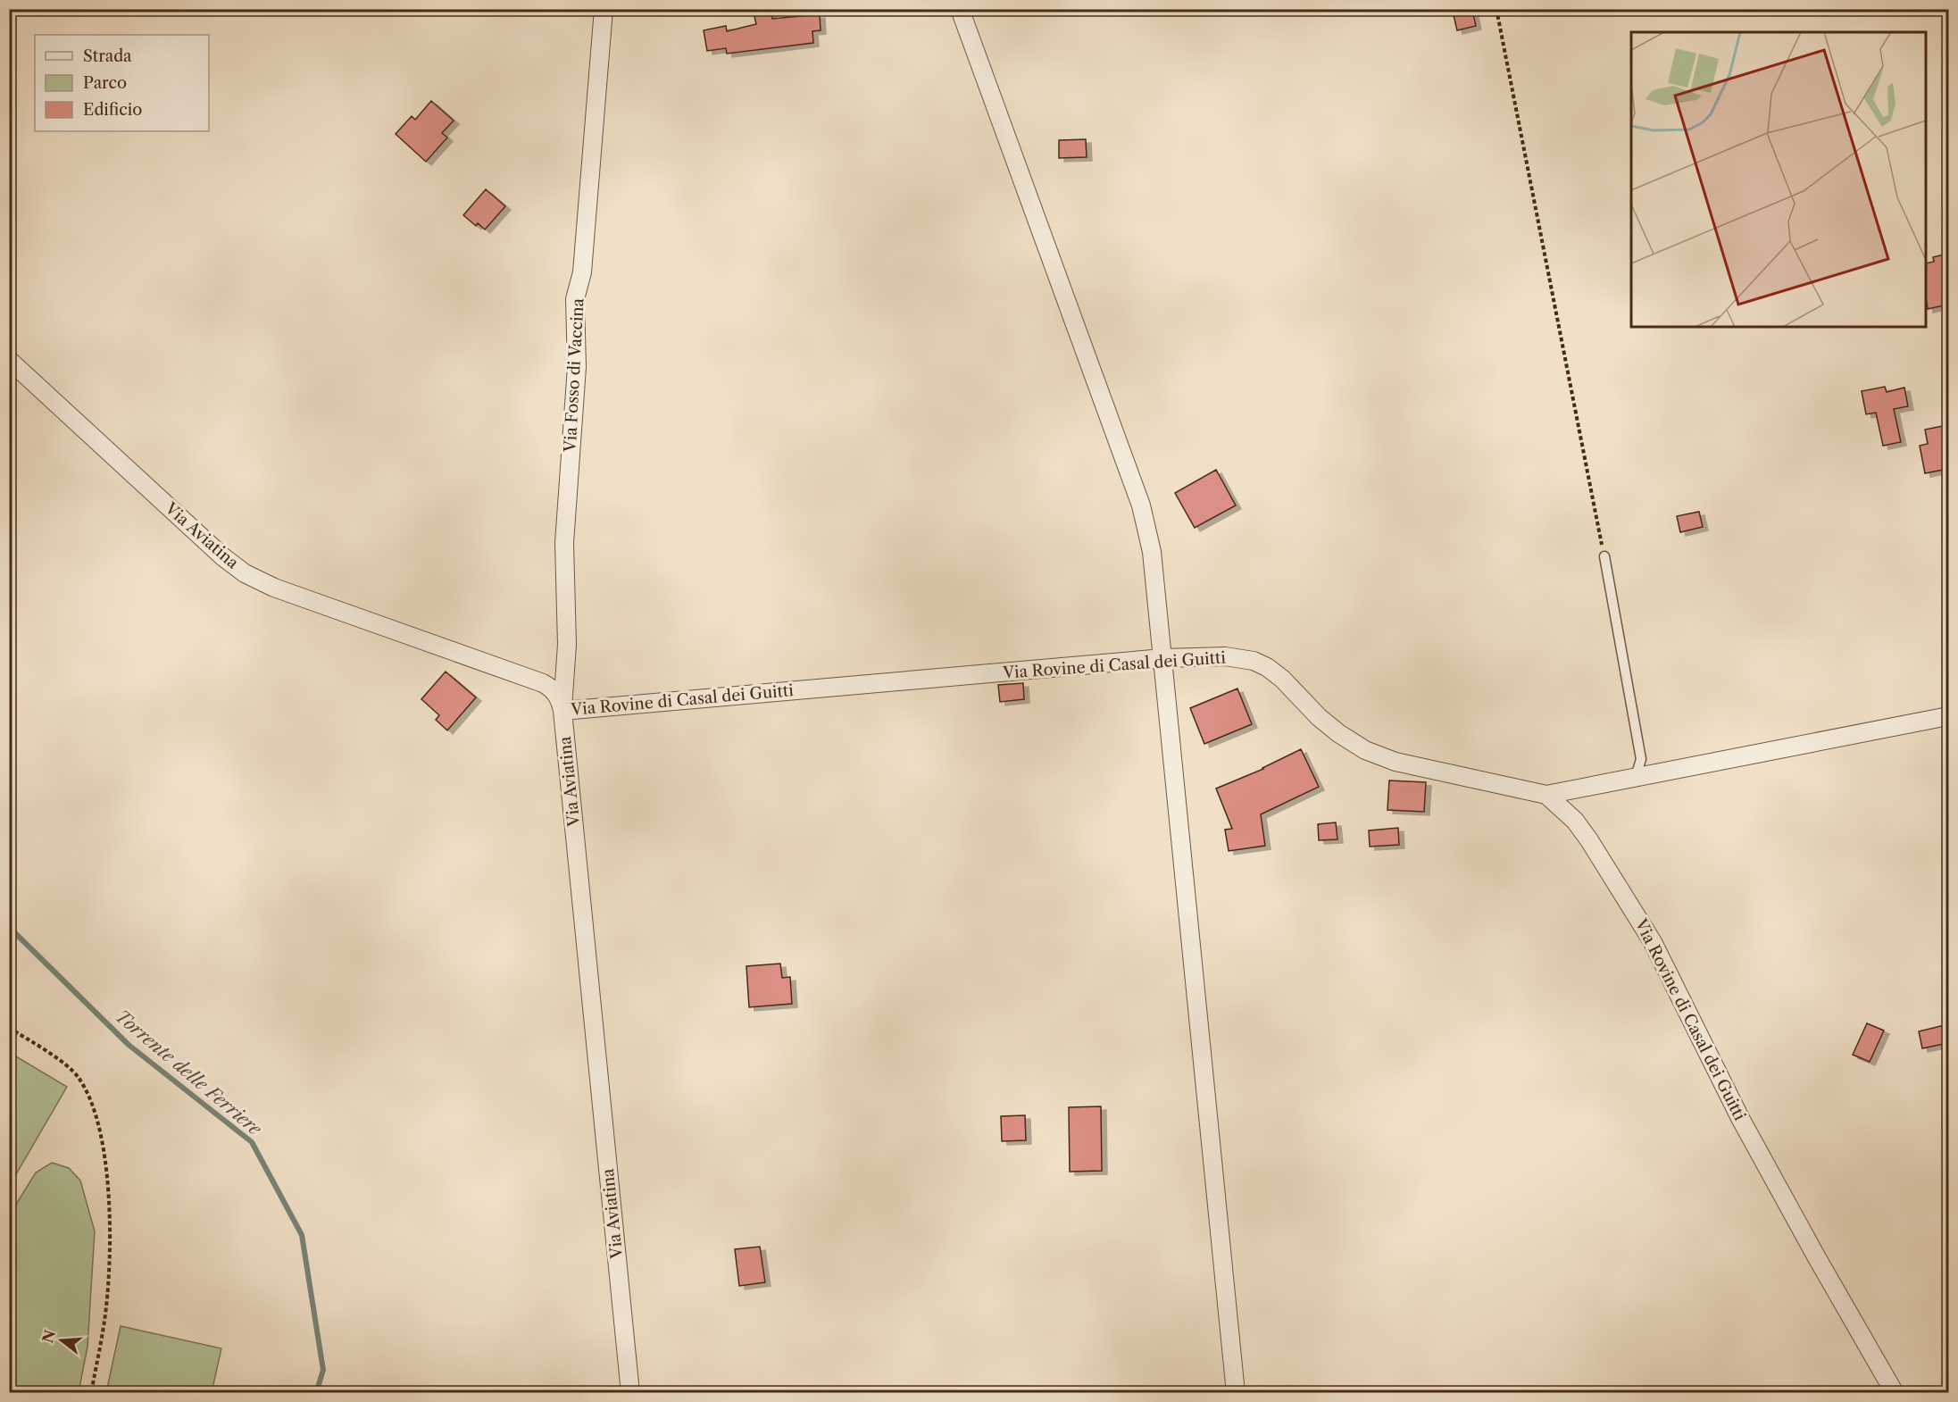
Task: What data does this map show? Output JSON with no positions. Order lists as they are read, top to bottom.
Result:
{
  "streets": {
    "street": ["Via Fosso di Vaccina", "Via Aviatina", "Via Rovine di Casal dei Guitti"]
  },
  "crossings": [
    ["Via Fosso di Vaccina", "Via Aviatina"],
    ["Via Fosso di Vaccina", "Via Rovine di Casal dei Guitti"],
    ["Via Aviatina", "Via Rovine di Casal dei Guitti"]
  ],
  "water": ["Torrente delle Ferriere"],
  "legend": ["Strada", "Parco", "Edificio"],
  "north": "left"
}
